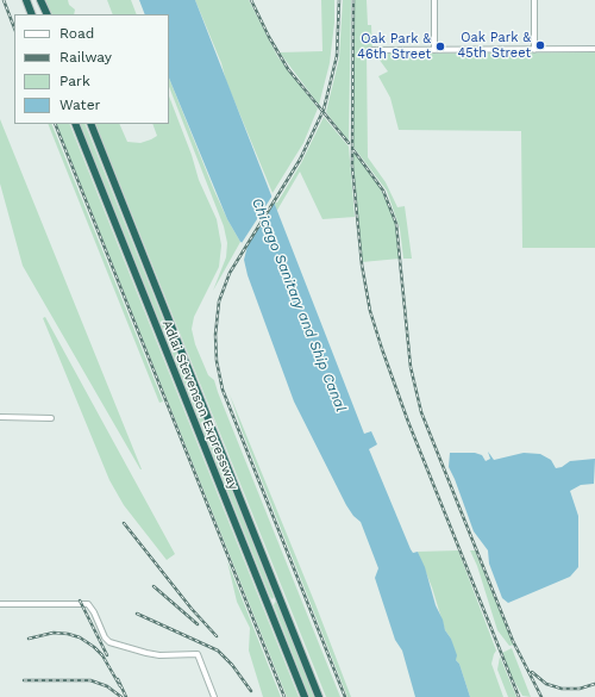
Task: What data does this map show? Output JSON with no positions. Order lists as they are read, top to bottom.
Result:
{
  "streets": {
    "highway": ["Adlai Stevenson Expressway"]
  },
  "water": ["Chicago Sanitary and Ship Canal"],
  "places": ["Oak Park & 45th Street", "Oak Park & 46th Street"],
  "legend": [
    "Road",
    "Railway",
    "Park",
    "Water"
  ]
}
